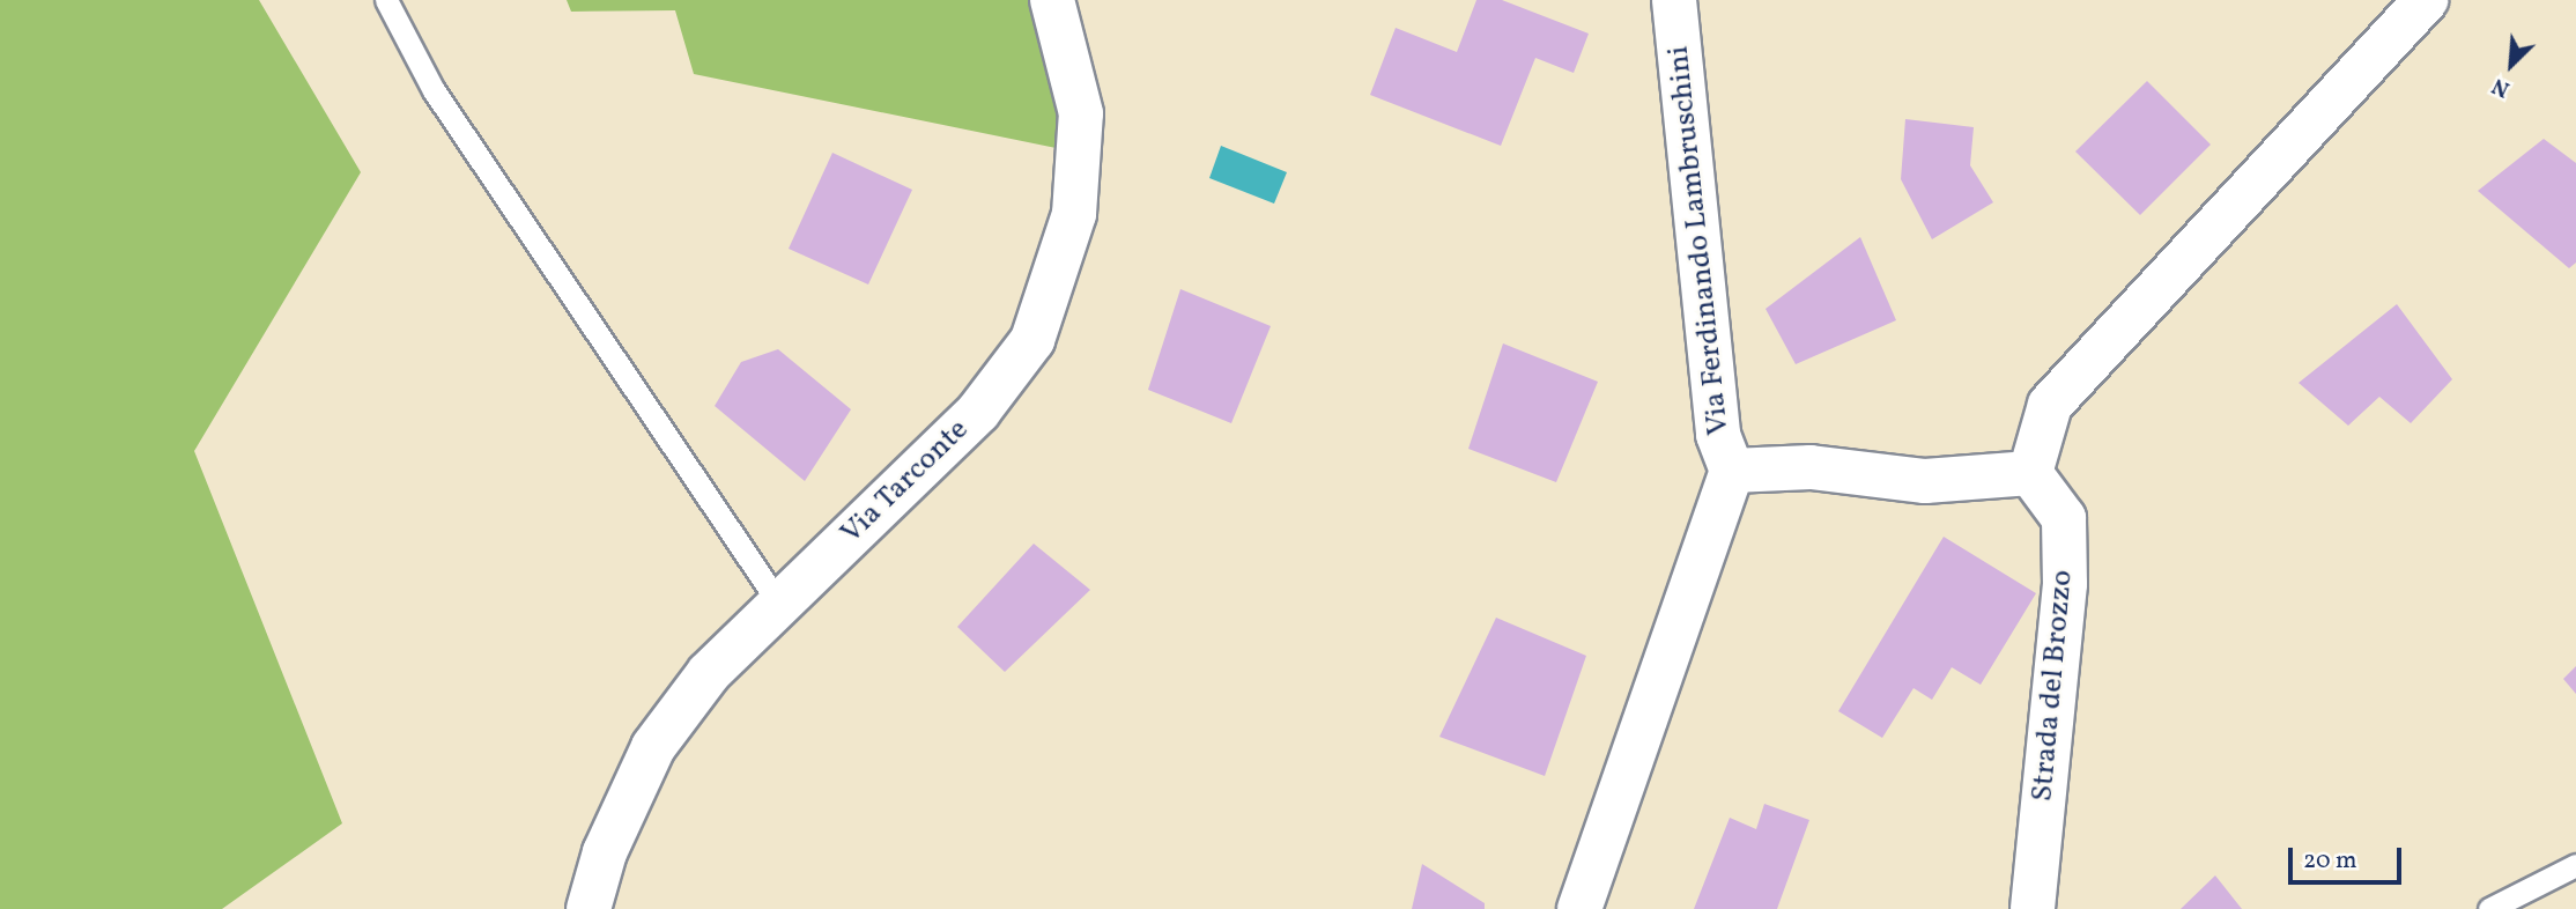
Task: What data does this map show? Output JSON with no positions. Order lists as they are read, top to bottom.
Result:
{
  "streets": {
    "street": ["Via Ferdinando Lambruschini", "Via Tarconte", "Strada del Brozzo"]
  },
  "crossings": [
    ["Via Ferdinando Lambruschini", "Strada del Brozzo"]
  ],
  "scale_bar": "20 m",
  "north": "bottom left"
}
